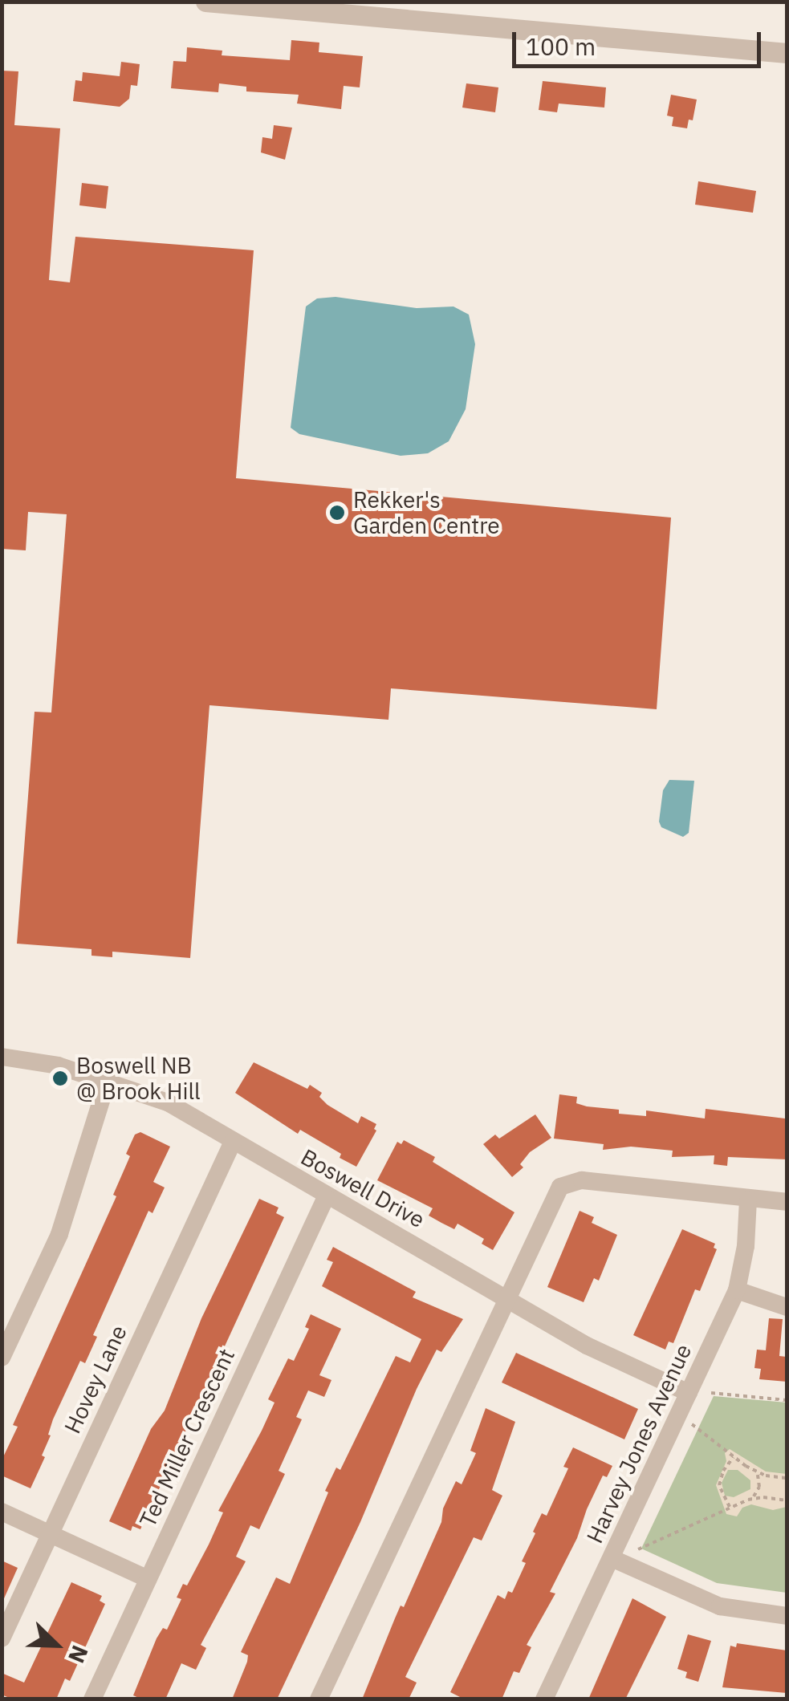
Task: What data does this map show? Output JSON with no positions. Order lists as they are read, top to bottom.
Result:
{
  "streets": {
    "street": [
      "Boswell Drive",
      "Hovey Lane",
      "Ted Miller Crescent",
      "Harvey Jones Avenue"
    ]
  },
  "crossings": [
    ["Boswell Drive", "Hovey Lane"],
    ["Boswell Drive", "Ted Miller Crescent"],
    ["Boswell Drive", "Harvey Jones Avenue"]
  ],
  "places": ["Rekker's Garden Centre", "Boswell NB @ Brook Hill"],
  "scale_bar": "100 m",
  "north": "bottom right"
}
